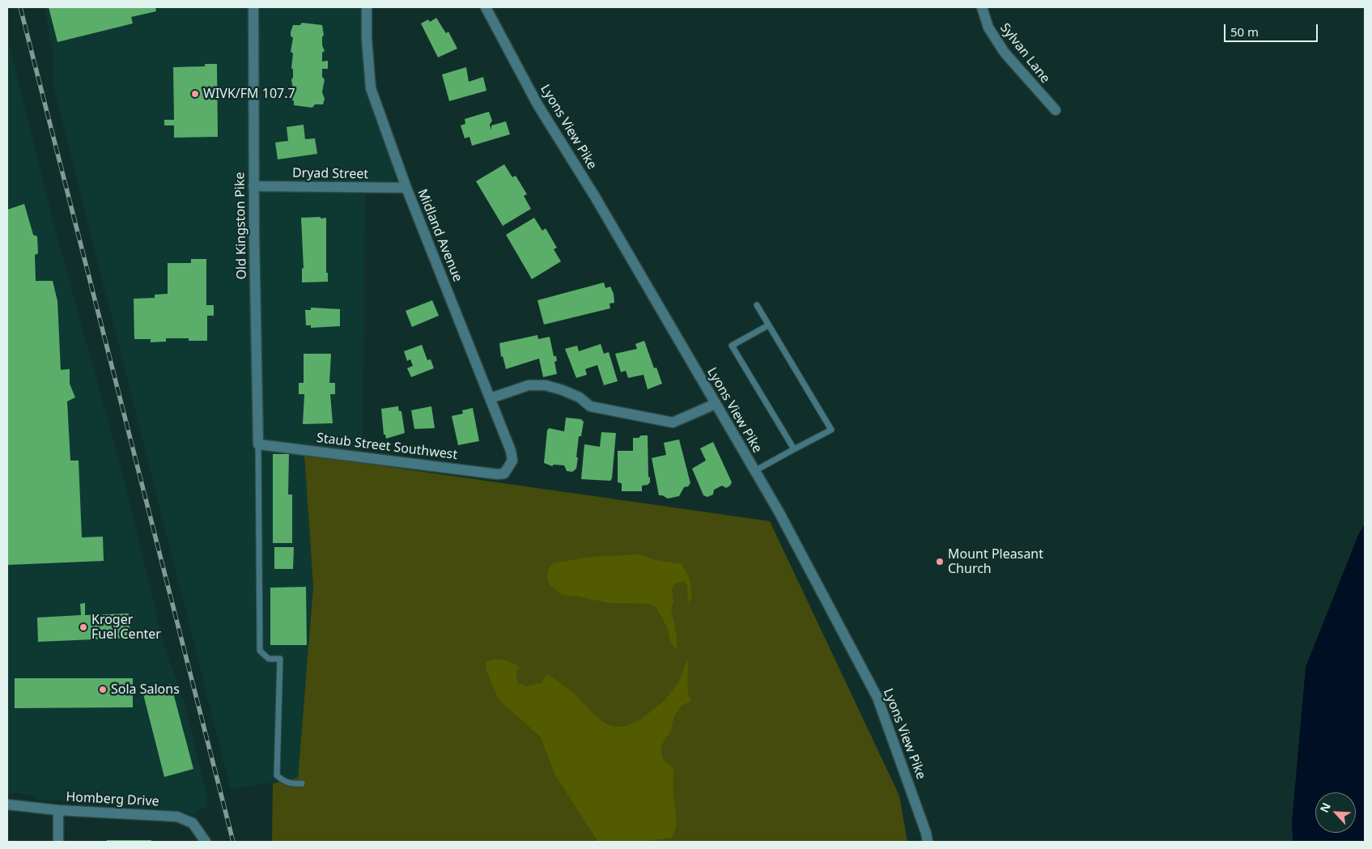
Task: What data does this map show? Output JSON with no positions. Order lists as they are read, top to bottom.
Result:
{
  "streets": {
    "street": [
      "Sylvan Lane",
      "Lyons View Pike",
      "Dryad Street",
      "Old Kingston Pike",
      "Midland Avenue",
      "Staub Street Southwest",
      "Homberg Drive"
    ]
  },
  "crossings": [
    ["Dryad Street", "Old Kingston Pike"],
    ["Dryad Street", "Midland Avenue"],
    ["Old Kingston Pike", "Staub Street Southwest"],
    ["Midland Avenue", "Staub Street Southwest"]
  ],
  "places": [
    "WIVK/FM 107.7",
    "Mount Pleasant Church",
    "Kroger Fuel Center",
    "Sola Salons"
  ],
  "scale_bar": "50 m",
  "north": "top left"
}
